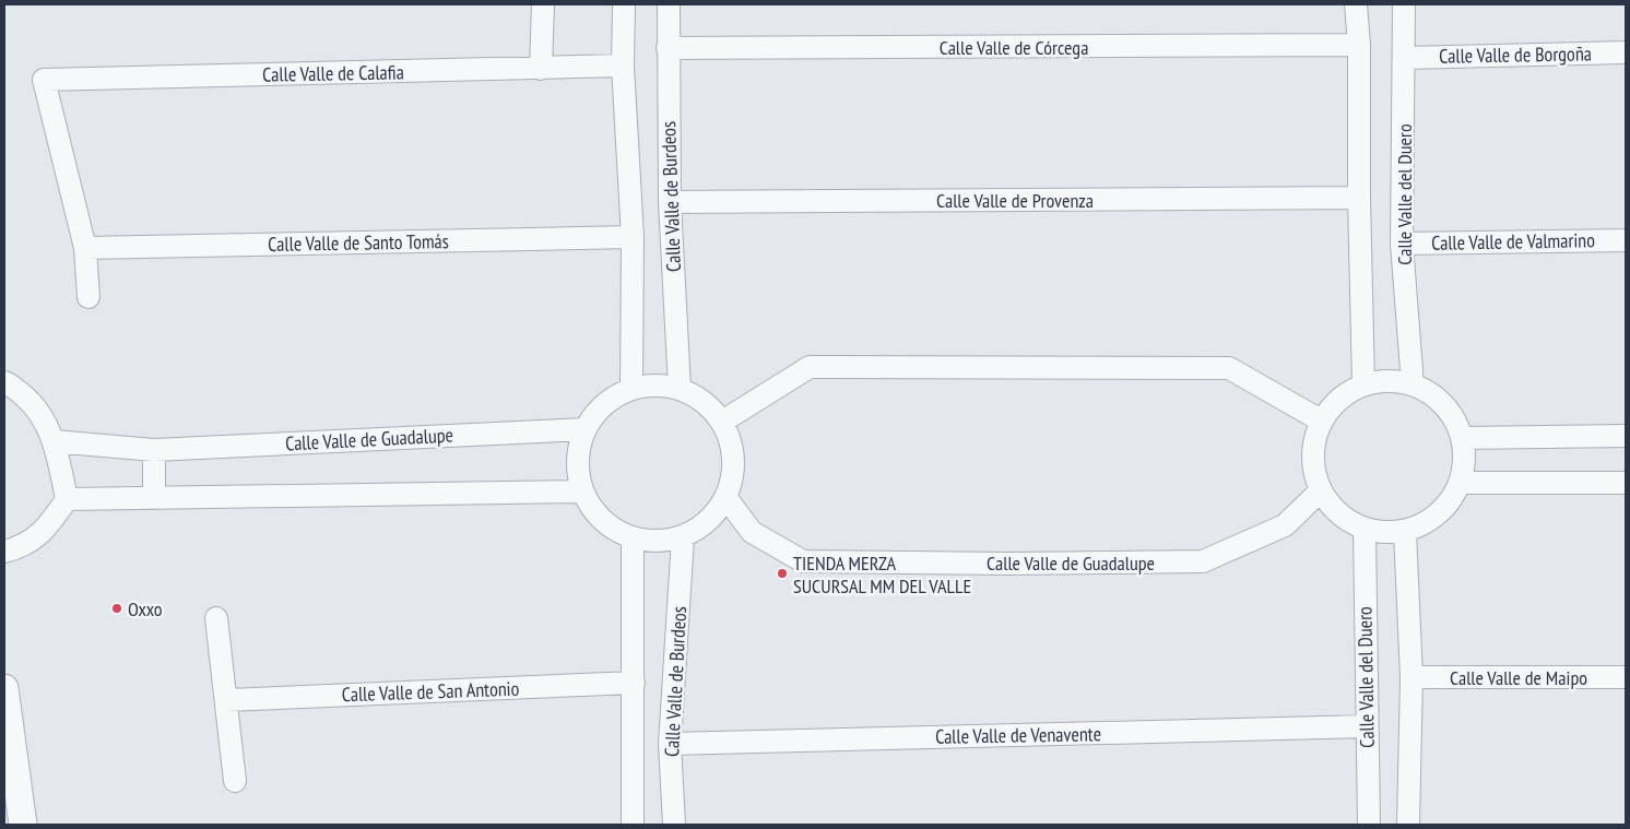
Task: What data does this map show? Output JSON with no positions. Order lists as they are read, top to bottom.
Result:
{
  "streets": {
    "street": [
      "Calle Valle de Córcega",
      "Calle Valle de Borgoña",
      "Calle Valle de Calafia",
      "Calle Valle del Duero",
      "Calle Valle de Burdeos",
      "Calle Valle de Provenza",
      "Calle Valle de Valmarino",
      "Calle Valle de Santo Tomás",
      "Calle Valle de Guadalupe",
      "Calle Valle de Maipo",
      "Calle Valle de San Antonio",
      "Calle Valle de Venavente"
    ]
  },
  "crossings": [
    ["Calle Valle de Córcega", "Calle Valle de Burdeos"],
    ["Calle Valle de Borgoña", "Calle Valle del Duero"],
    ["Calle Valle de Calafia", "Calle Valle de Burdeos"],
    ["Calle Valle de Calafia", "Calle Valle de Santo Tomás"],
    ["Calle Valle del Duero", "Calle Valle de Valmarino"],
    ["Calle Valle del Duero", "Calle Valle de Guadalupe"],
    ["Calle Valle del Duero", "Calle Valle de Venavente"],
    ["Calle Valle de Burdeos", "Calle Valle de Provenza"],
    ["Calle Valle de Burdeos", "Calle Valle de Santo Tomás"],
    ["Calle Valle de Burdeos", "Calle Valle de Guadalupe"],
    ["Calle Valle de Burdeos", "Calle Valle de San Antonio"],
    ["Calle Valle de Burdeos", "Calle Valle de Venavente"]
  ],
  "places": ["TIENDA MERZA SUCURSAL MM DEL VALLE", "Oxxo"]
}
